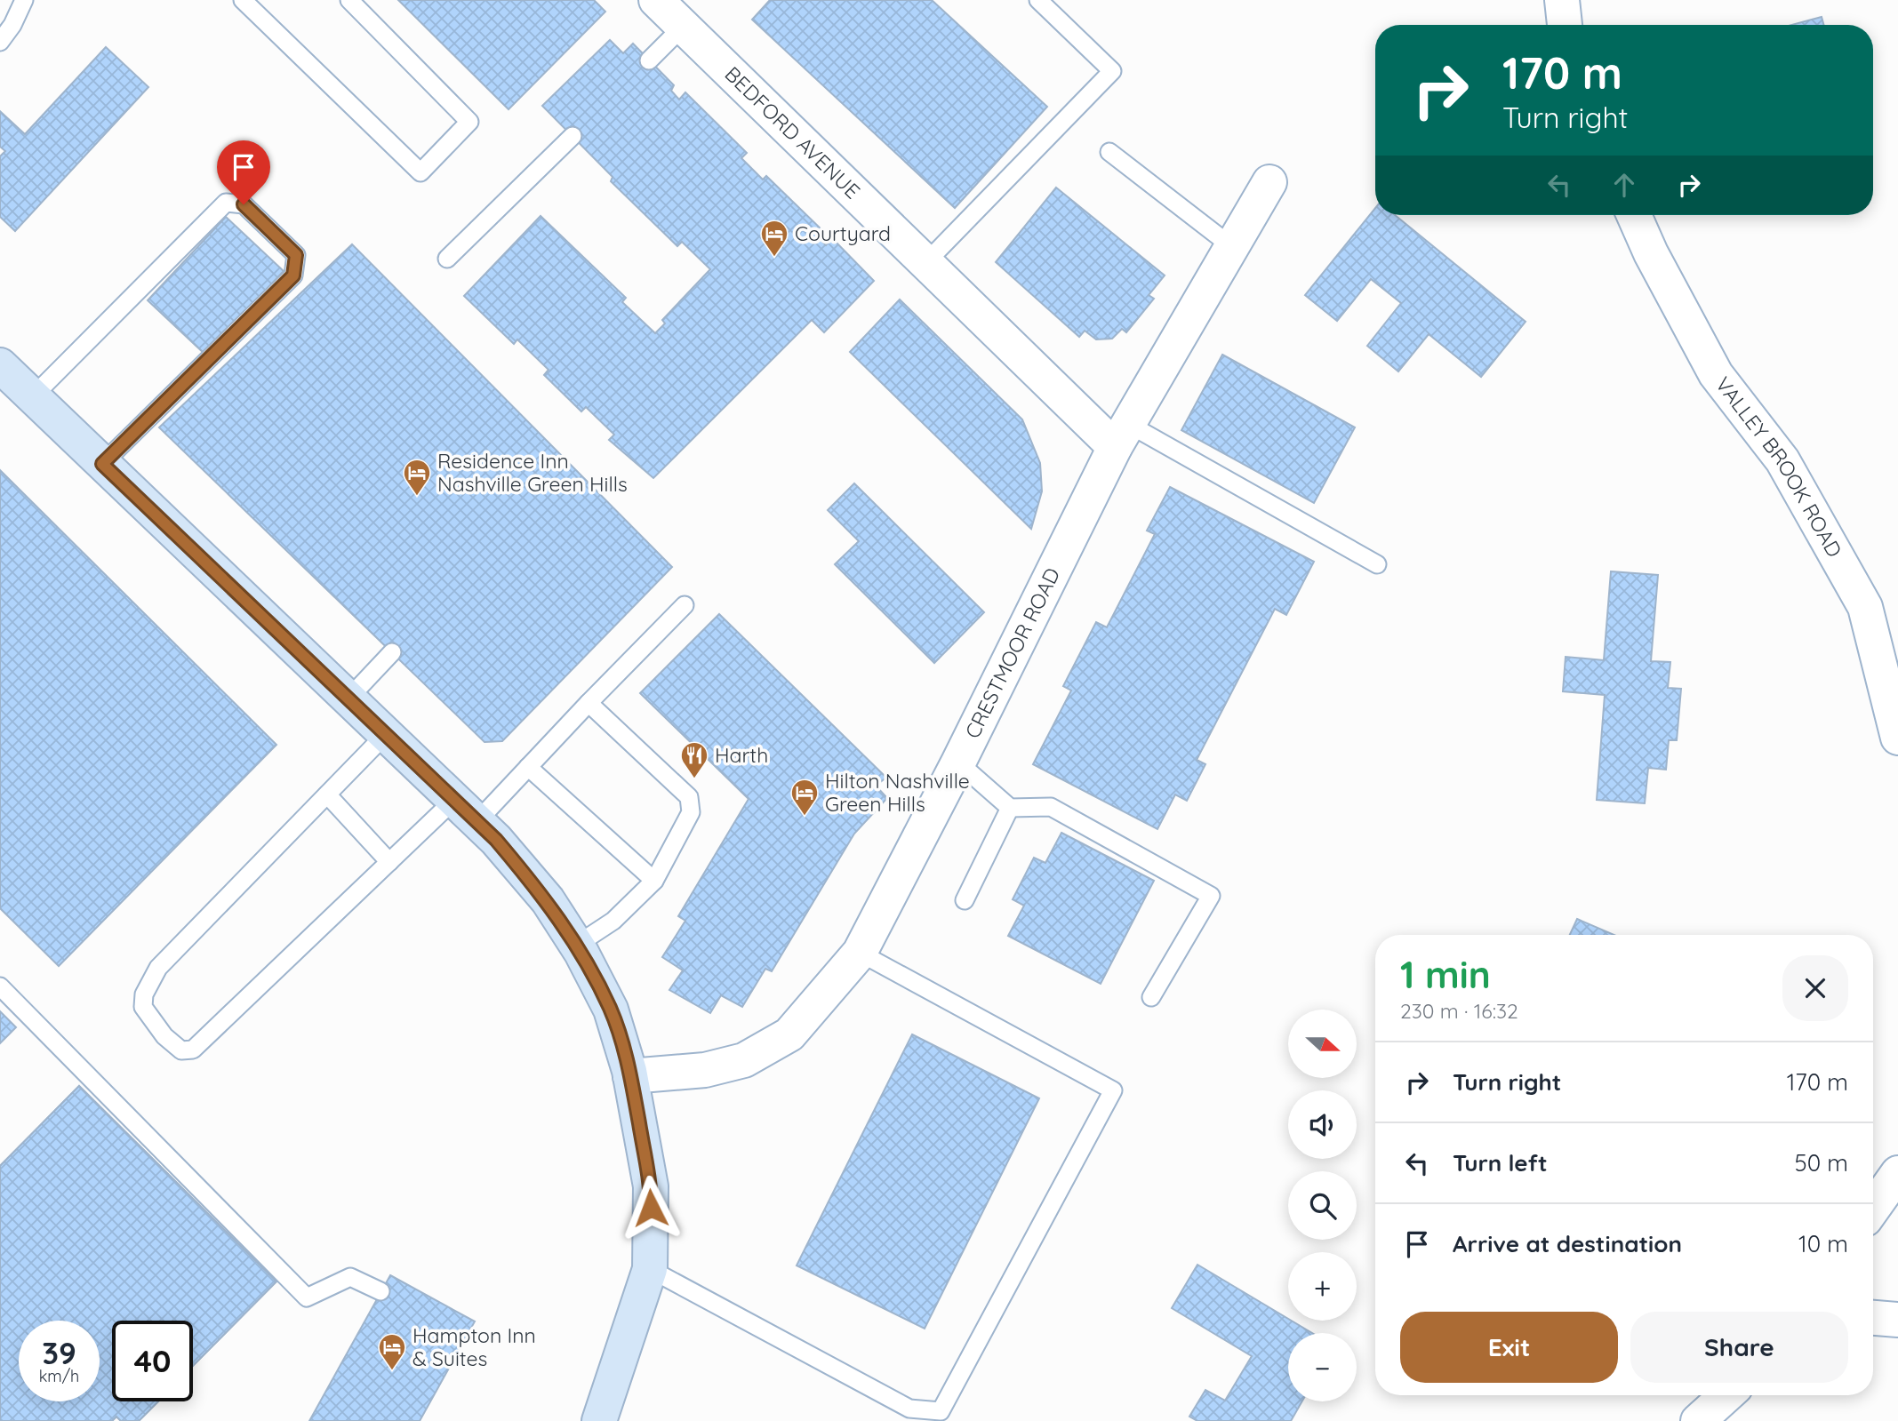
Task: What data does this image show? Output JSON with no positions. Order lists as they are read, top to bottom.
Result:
{
  "streets": {
    "street": ["BEDFORD AVENUE", "VALLEY BROOK ROAD", "CRESTMOOR ROAD"]
  },
  "crossings": [
    ["BEDFORD AVENUE", "CRESTMOOR ROAD"]
  ],
  "places": {
    "hotel": [
      "Courtyard",
      "Residence Inn Nashville Green Hills",
      "Hilton Nashville Green Hills",
      "Hampton Inn & Suites"
    ],
    "restaurant": ["Harth"]
  },
  "north": "right",
  "page": {
    "turn": ["170 m", "Turn right"],
    "heading": ["1 min", "230 m · 16:32"],
    "map_buttons": ["+", "−"],
    "list": [
      {
        "name": "Turn right",
        "value": "170 m"
      },
      {
        "name": "Turn left",
        "value": "50 m"
      },
      {
        "name": "Arrive at destination",
        "value": "10 m"
      }
    ],
    "buttons": ["Exit", "Share"],
    "speed": "39 km/h",
    "limit": "40"
  }
}
